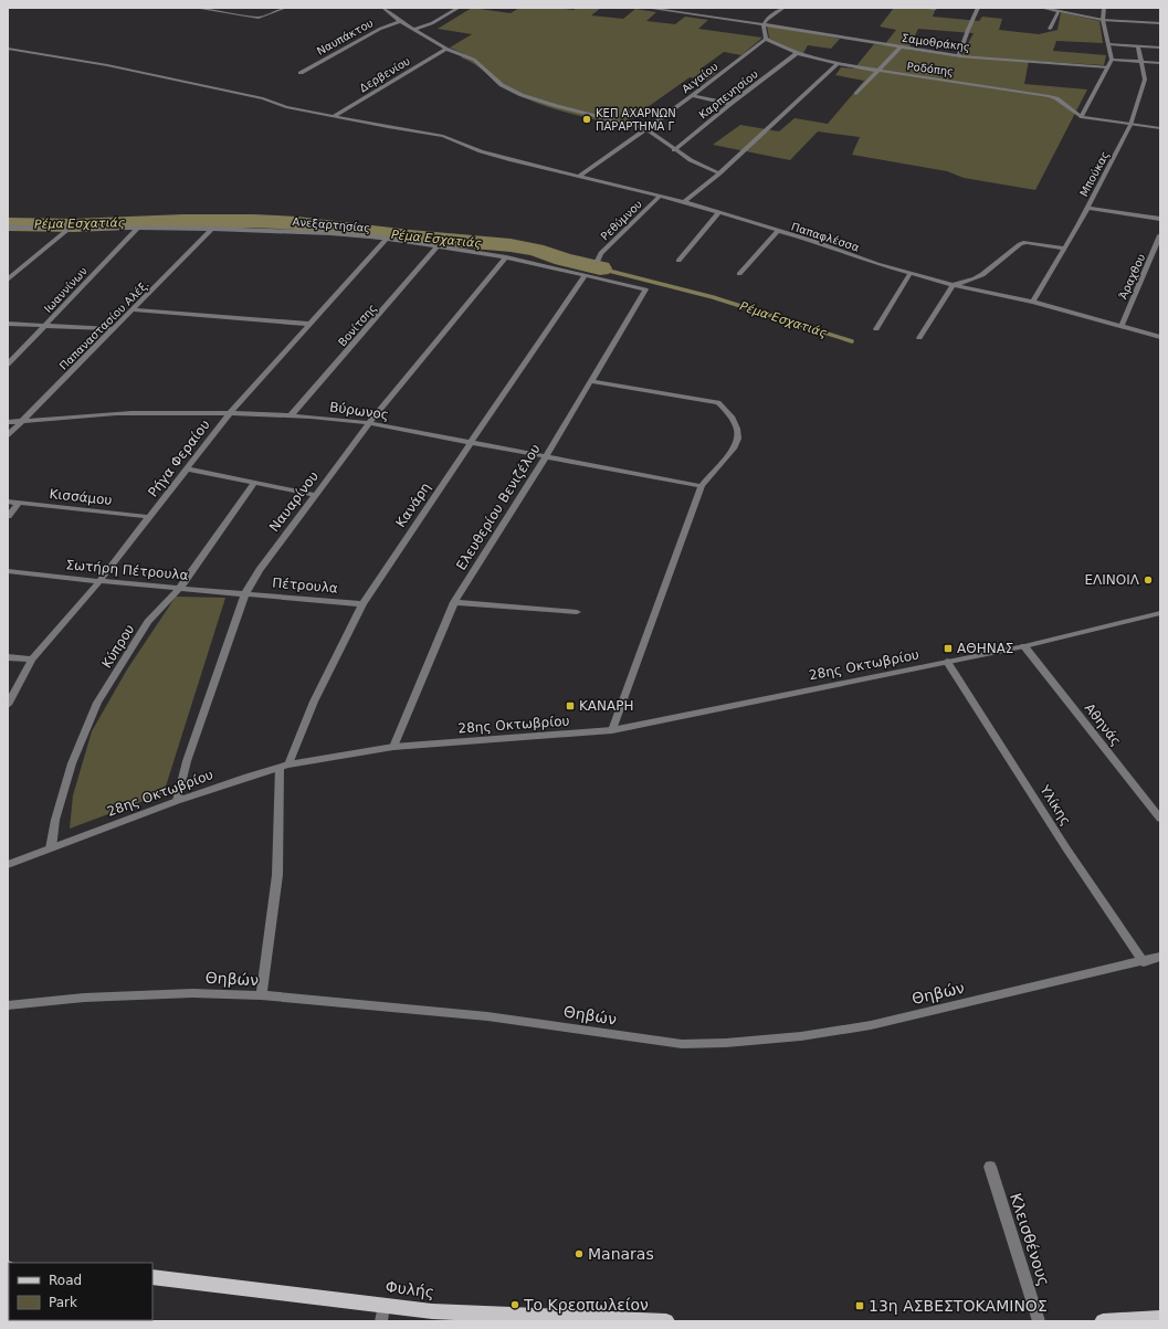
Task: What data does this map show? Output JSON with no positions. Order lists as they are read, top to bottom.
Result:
{
  "streets": {
    "main road": ["Φυλής"],
    "street": [
      "Ναυπάκτου",
      "Σαμοθράκης",
      "Ροδόπης",
      "Δερβενίου",
      "Αιγαίου",
      "Καρπενησίου",
      "Μπούκας",
      "Ρεθύμνου",
      "Ανεξαρτησίας",
      "Παπαφλέσσα",
      "Άραχθου",
      "Ιωαννίνων",
      "Παπαναστασίου Αλέξ.",
      "Βονίτσης",
      "Βύρωνος",
      "Ρήγα Φεραίου",
      "Κισσάμου",
      "Ναυαρίνου",
      "Κανάρη",
      "Ελευθερίου Βενιζέλου",
      "Σωτήρη Πέτρουλα",
      "Πέτρουλα",
      "Κύπρου",
      "28ης Οκτωβρίου",
      "Αθηνάς",
      "Υλίκης",
      "Θηβών",
      "Κλεισθένους"
    ]
  },
  "crossings": [
    ["Ροδόπης", "Αιγαίου"],
    ["Ροδόπης", "Καρπενησίου"],
    ["Ροδόπης", "Μπούκας"],
    ["Δερβενίου", "Παπαφλέσσα"],
    ["Αιγαίου", "Παπαφλέσσα"],
    ["Μπούκας", "Παπαφλέσσα"],
    ["Ρεθύμνου", "Παπαφλέσσα"],
    ["Ανεξαρτησίας", "Ιωαννίνων"],
    ["Ανεξαρτησίας", "Παπαναστασίου Αλέξ."],
    ["Ανεξαρτησίας", "Βονίτσης"],
    ["Ανεξαρτησίας", "Ρήγα Φεραίου"],
    ["Ανεξαρτησίας", "Ναυαρίνου"],
    ["Ανεξαρτησίας", "Κανάρη"],
    ["Ανεξαρτησίας", "Ελευθερίου Βενιζέλου"],
    ["Παπαφλέσσα", "Άραχθου"],
    ["Παπαναστασίου Αλέξ.", "Βύρωνος"],
    ["Βονίτσης", "Βύρωνος"],
    ["Βύρωνος", "Ρήγα Φεραίου"],
    ["Βύρωνος", "Ναυαρίνου"],
    ["Βύρωνος", "Κανάρη"],
    ["Βύρωνος", "Ελευθερίου Βενιζέλου"],
    ["Ρήγα Φεραίου", "Κισσάμου"],
    ["Ρήγα Φεραίου", "Σωτήρη Πέτρουλα"],
    ["Ναυαρίνου", "Σωτήρη Πέτρουλα"],
    ["Ναυαρίνου", "Πέτρουλα"],
    ["Ναυαρίνου", "28ης Οκτωβρίου"],
    ["Κανάρη", "Πέτρουλα"],
    ["Κανάρη", "28ης Οκτωβρίου"],
    ["Ελευθερίου Βενιζέλου", "28ης Οκτωβρίου"],
    ["Σωτήρη Πέτρουλα", "Πέτρουλα"],
    ["Σωτήρη Πέτρουλα", "Κύπρου"],
    ["Κύπρου", "28ης Οκτωβρίου"],
    ["28ης Οκτωβρίου", "Αθηνάς"],
    ["28ης Οκτωβρίου", "Υλίκης"],
    ["Υλίκης", "Θηβών"]
  ],
  "water": ["Ρέμα Εσχατιάς"],
  "places": {
    "other": [
      "ΚΕΠ ΑΧΑΡΝΩΝ ΠΑΡΑΡΤΗΜΑ Γ",
      "ΕΛΙΝΟΙΛ",
      "Manaras",
      "Το Κρεοπωλείον"
    ],
    "transit": ["ΑΘΗΝΑΣ", "ΚΑΝΑΡΗ", "13η ΑΣΒΕΣΤΟΚΑΜΙΝΟΣ"]
  },
  "legend": ["Road", "Park"]
}
